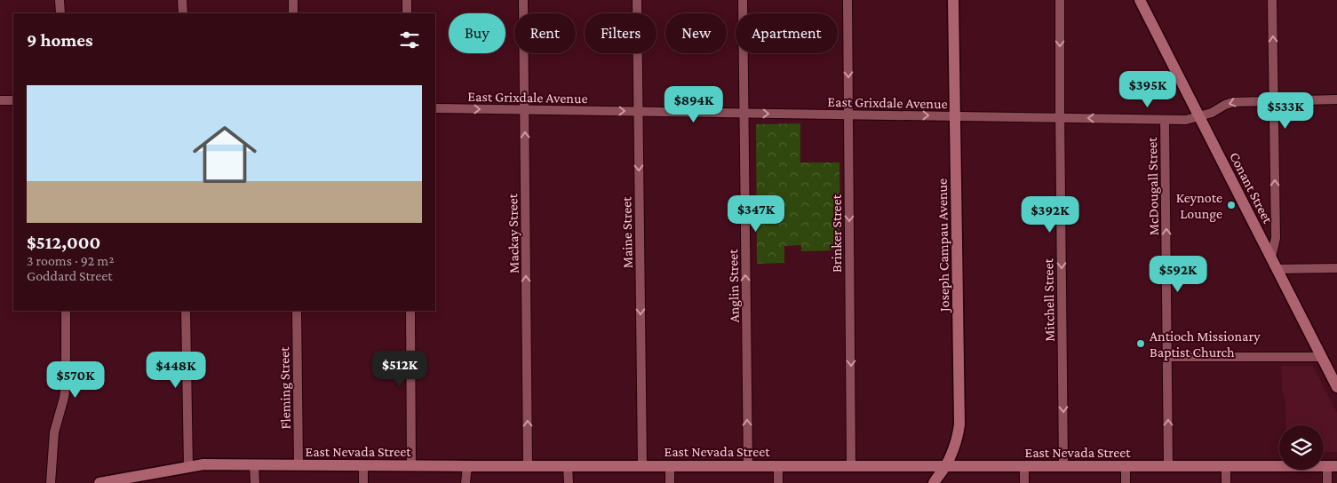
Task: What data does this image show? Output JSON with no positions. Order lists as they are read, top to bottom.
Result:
{
  "streets": {
    "street": [
      "East Grixdale Avenue",
      "McDougall Street",
      "Conant Street",
      "Maine Street",
      "Mackay Street",
      "Brinker Street",
      "Joseph Campau Avenue",
      "Anglin Street",
      "Mitchell Street",
      "Fleming Street",
      "East Nevada Street"
    ]
  },
  "crossings": [
    ["East Grixdale Avenue", "McDougall Street"],
    ["East Grixdale Avenue", "Conant Street"],
    ["East Grixdale Avenue", "Maine Street"],
    ["East Grixdale Avenue", "Mackay Street"],
    ["East Grixdale Avenue", "Brinker Street"],
    ["East Grixdale Avenue", "Joseph Campau Avenue"],
    ["East Grixdale Avenue", "Anglin Street"],
    ["East Grixdale Avenue", "Mitchell Street"],
    ["McDougall Street", "East Nevada Street"],
    ["Maine Street", "East Nevada Street"],
    ["Mackay Street", "East Nevada Street"],
    ["Brinker Street", "East Nevada Street"],
    ["Joseph Campau Avenue", "East Nevada Street"],
    ["Anglin Street", "East Nevada Street"],
    ["Mitchell Street", "East Nevada Street"],
    ["Fleming Street", "East Nevada Street"]
  ],
  "one_way": [
    "McDougall Street",
    "Maine Street",
    "Mackay Street",
    "Brinker Street",
    "Anglin Street",
    "Mitchell Street"
  ],
  "places": ["Keynote Lounge", "Antioch Missionary Baptist Church"],
  "page": {
    "chip": [
      "Buy",
      "Rent",
      "Filters",
      "New",
      "Apartment"
    ],
    "heading": "9 homes",
    "list": [
      {
        "name": "$512,000",
        "note": "3 rooms · 92 m² · Goddard Street"
      }
    ],
    "price": [
      "$395K",
      "$894K",
      "$533K",
      "$347K",
      "$392K",
      "$592K",
      "$512K",
      "$448K",
      "$570K"
    ]
  }
}
